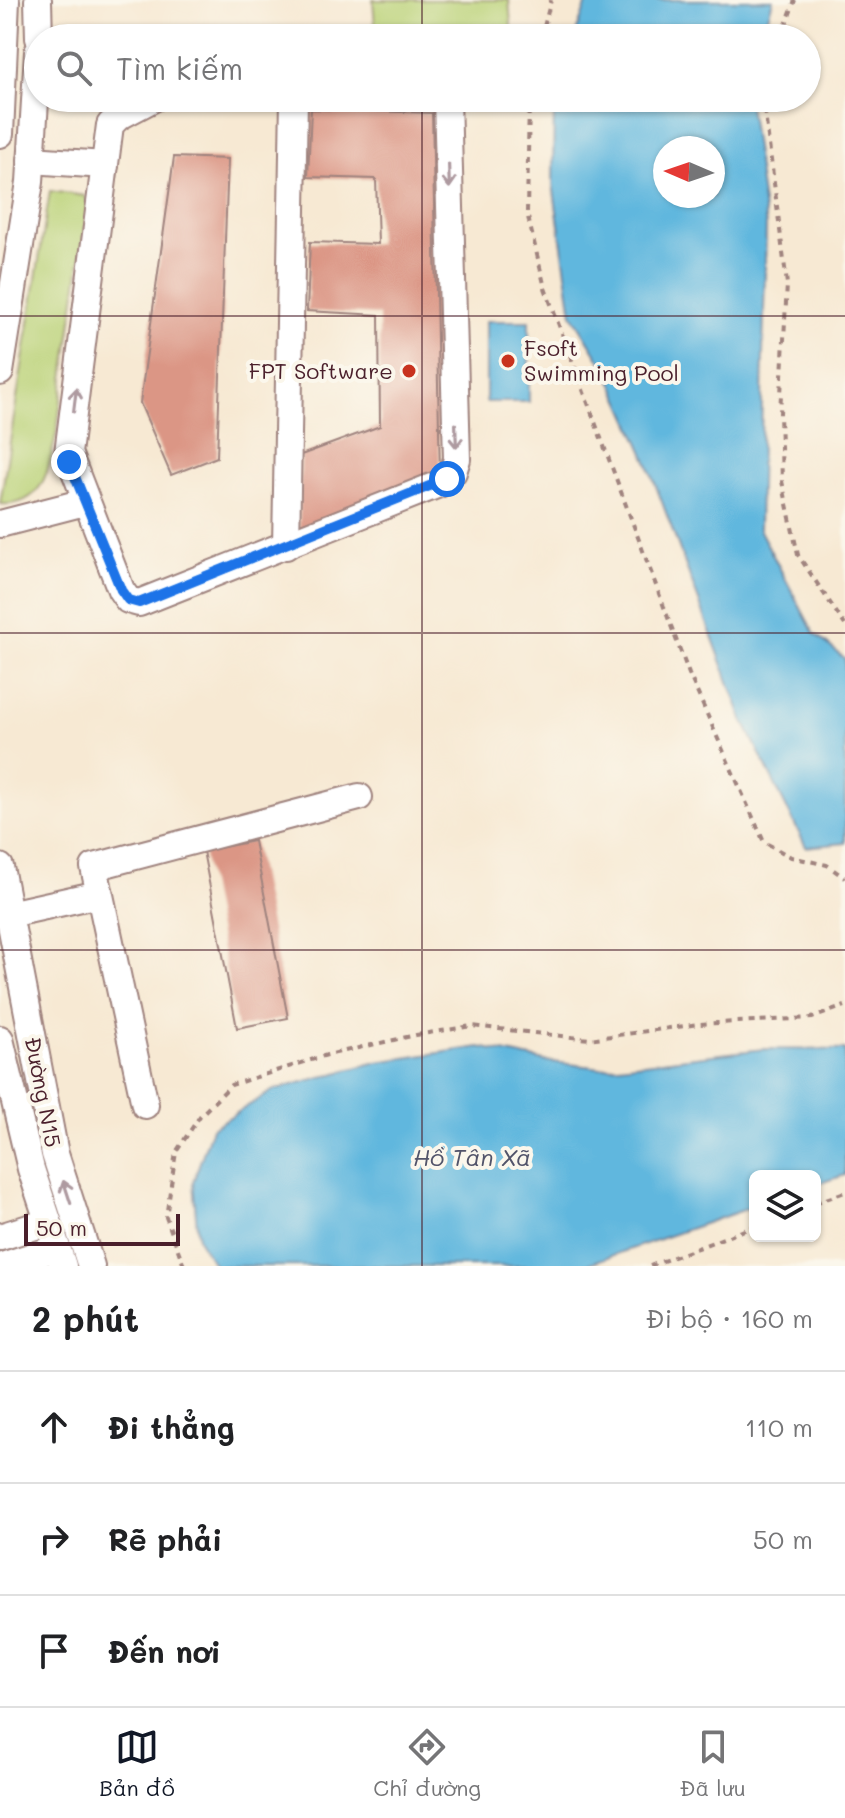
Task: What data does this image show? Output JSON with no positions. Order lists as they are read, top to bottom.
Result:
{
  "streets": {
    "street": ["Đường N15"]
  },
  "water": ["Hồ Tân Xã"],
  "places": ["Fsoft Swimming Pool", "FPT Software"],
  "scale_bar": "50 m",
  "north": "left",
  "page": {
    "search": "Tìm kiếm",
    "scale": "50 m",
    "heading": ["2 phút", "Đi bộ · 160 m"],
    "list": [
      ["Đi thẳng", "110 m"],
      ["Rẽ phải", "50 m"],
      "Đến nơi"
    ],
    "nav": ["Bản đồ", "Chỉ đường", "Đã lưu"]
  }
}
